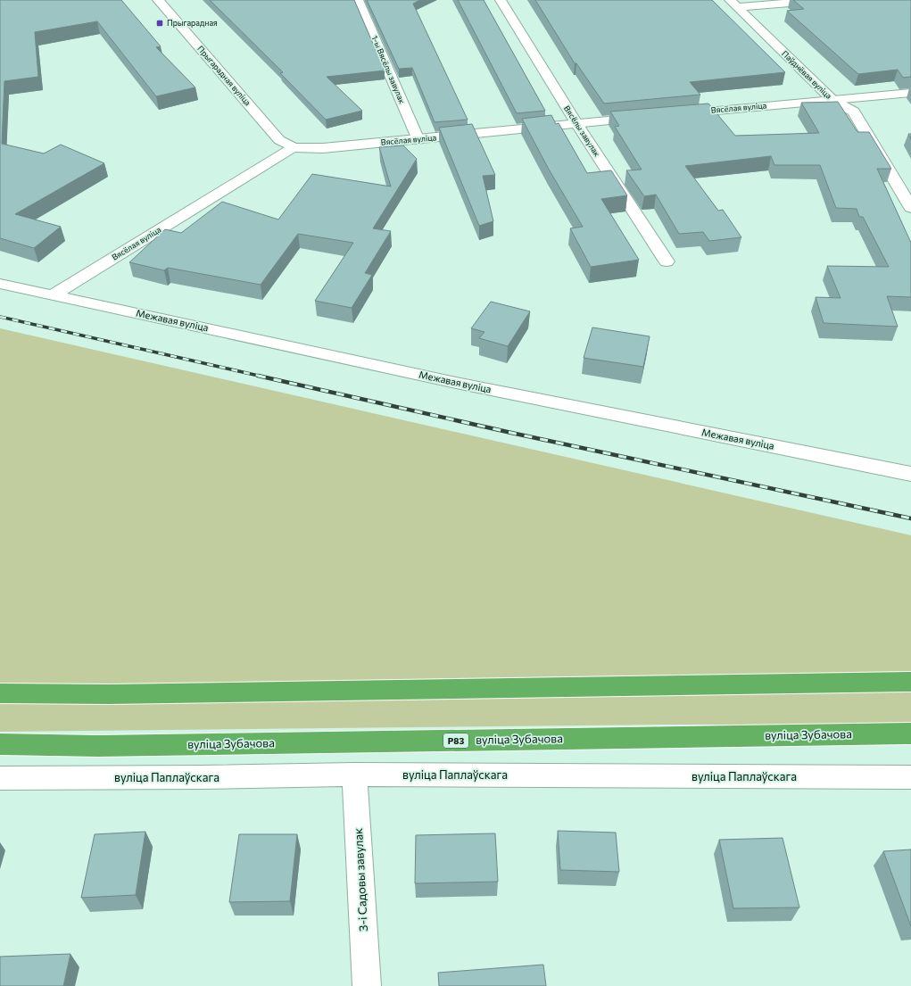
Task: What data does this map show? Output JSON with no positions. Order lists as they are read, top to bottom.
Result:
{
  "streets": {
    "highway": ["вуліца Зубачова", "Р83"],
    "street": [
      "1-ы Вясёлы завулак",
      "Паўднёвая вуліца",
      "Прыгарадная вуліца",
      "Вясёлая вуліца",
      "Вясёлы завулак",
      "Межавая вуліца",
      "вуліца Паплаўскага",
      "3-і Садовы завулак"
    ]
  },
  "crossings": [
    ["1-ы Вясёлы завулак", "Вясёлая вуліца"],
    ["Паўднёвая вуліца", "Вясёлая вуліца"],
    ["Прыгарадная вуліца", "Вясёлая вуліца"],
    ["Вясёлая вуліца", "Вясёлы завулак"],
    ["Вясёлая вуліца", "Межавая вуліца"],
    ["вуліца Паплаўскага", "3-і Садовы завулак"]
  ],
  "places": {
    "transit": ["Прыгарадная"]
  }
}
